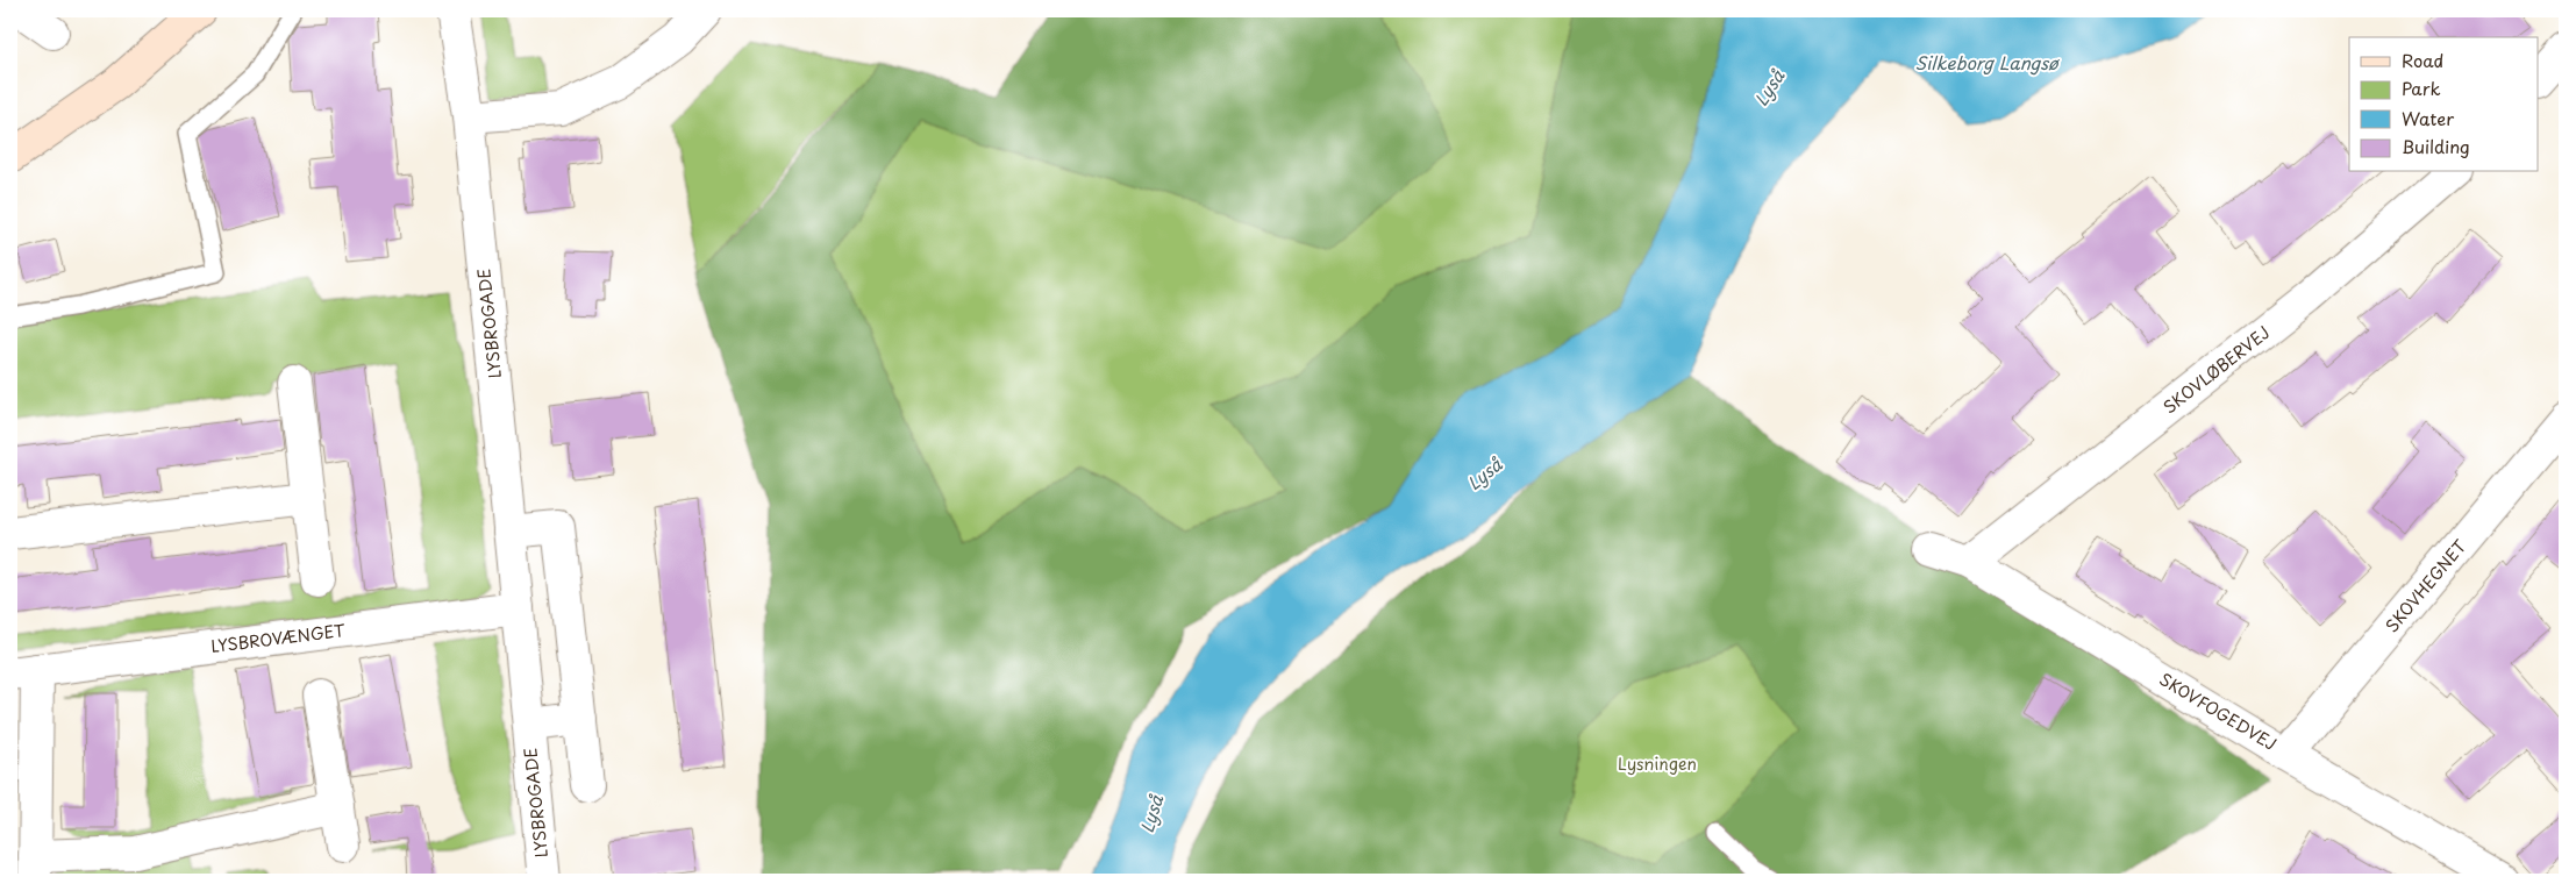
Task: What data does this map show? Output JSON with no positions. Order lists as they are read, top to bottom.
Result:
{
  "streets": {
    "street": [
      "LYSBROGADE",
      "SKOVLØBERVEJ",
      "SKOVHEGNET",
      "LYSBROVÆNGET",
      "SKOVFOGEDVEJ"
    ]
  },
  "crossings": [
    ["LYSBROGADE", "LYSBROVÆNGET"],
    ["SKOVLØBERVEJ", "SKOVFOGEDVEJ"],
    ["SKOVHEGNET", "SKOVFOGEDVEJ"]
  ],
  "water": ["Silkeborg Langsø", "Lyså"],
  "parks": ["Lysningen"],
  "legend": [
    "Road",
    "Park",
    "Water",
    "Building"
  ]
}
